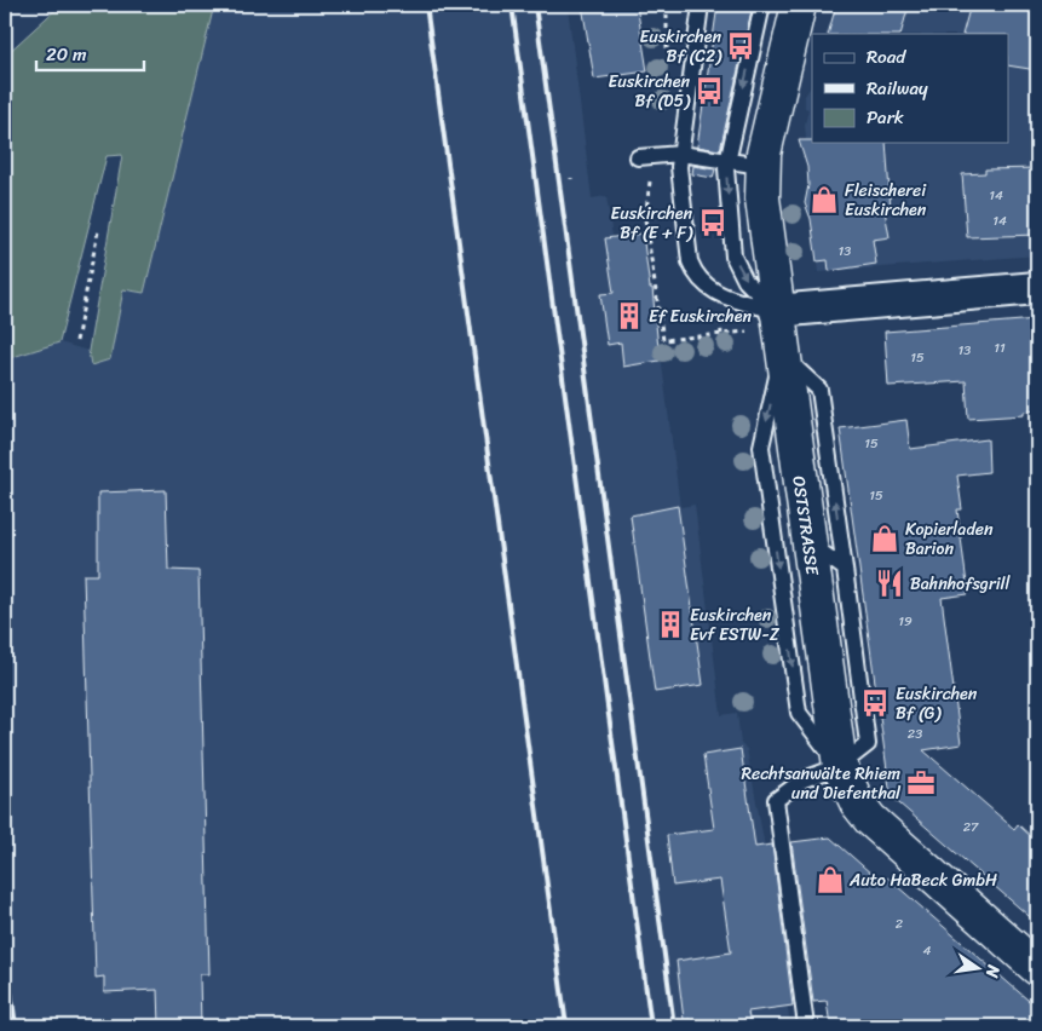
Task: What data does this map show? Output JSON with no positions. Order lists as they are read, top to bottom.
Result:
{
  "streets": {
    "street": ["OSTSTRASSE"]
  },
  "places": {
    "bus stop": [
      "Euskirchen Bf (C2)",
      "Euskirchen Bf (D5)",
      "Euskirchen Bf (E + F)",
      "Euskirchen Bf (G)"
    ],
    "shop": ["Fleischerei Euskirchen", "Kopierladen Barion", "Auto HaBeck GmbH"],
    "building": ["Ef Euskirchen", "Euskirchen Evf ESTW-Z"],
    "restaurant": ["Bahnhofsgrill"],
    "office": ["Rechtsanwälte Rhiem und Diefenthal"]
  },
  "house_numbers": [
    "14",
    "14",
    "13",
    "11",
    "13",
    "15",
    "15",
    "15",
    "19",
    "23",
    "27",
    "2",
    "4"
  ],
  "legend": ["Road", "Railway", "Park"],
  "scale_bar": "20 m",
  "north": "right"
}
